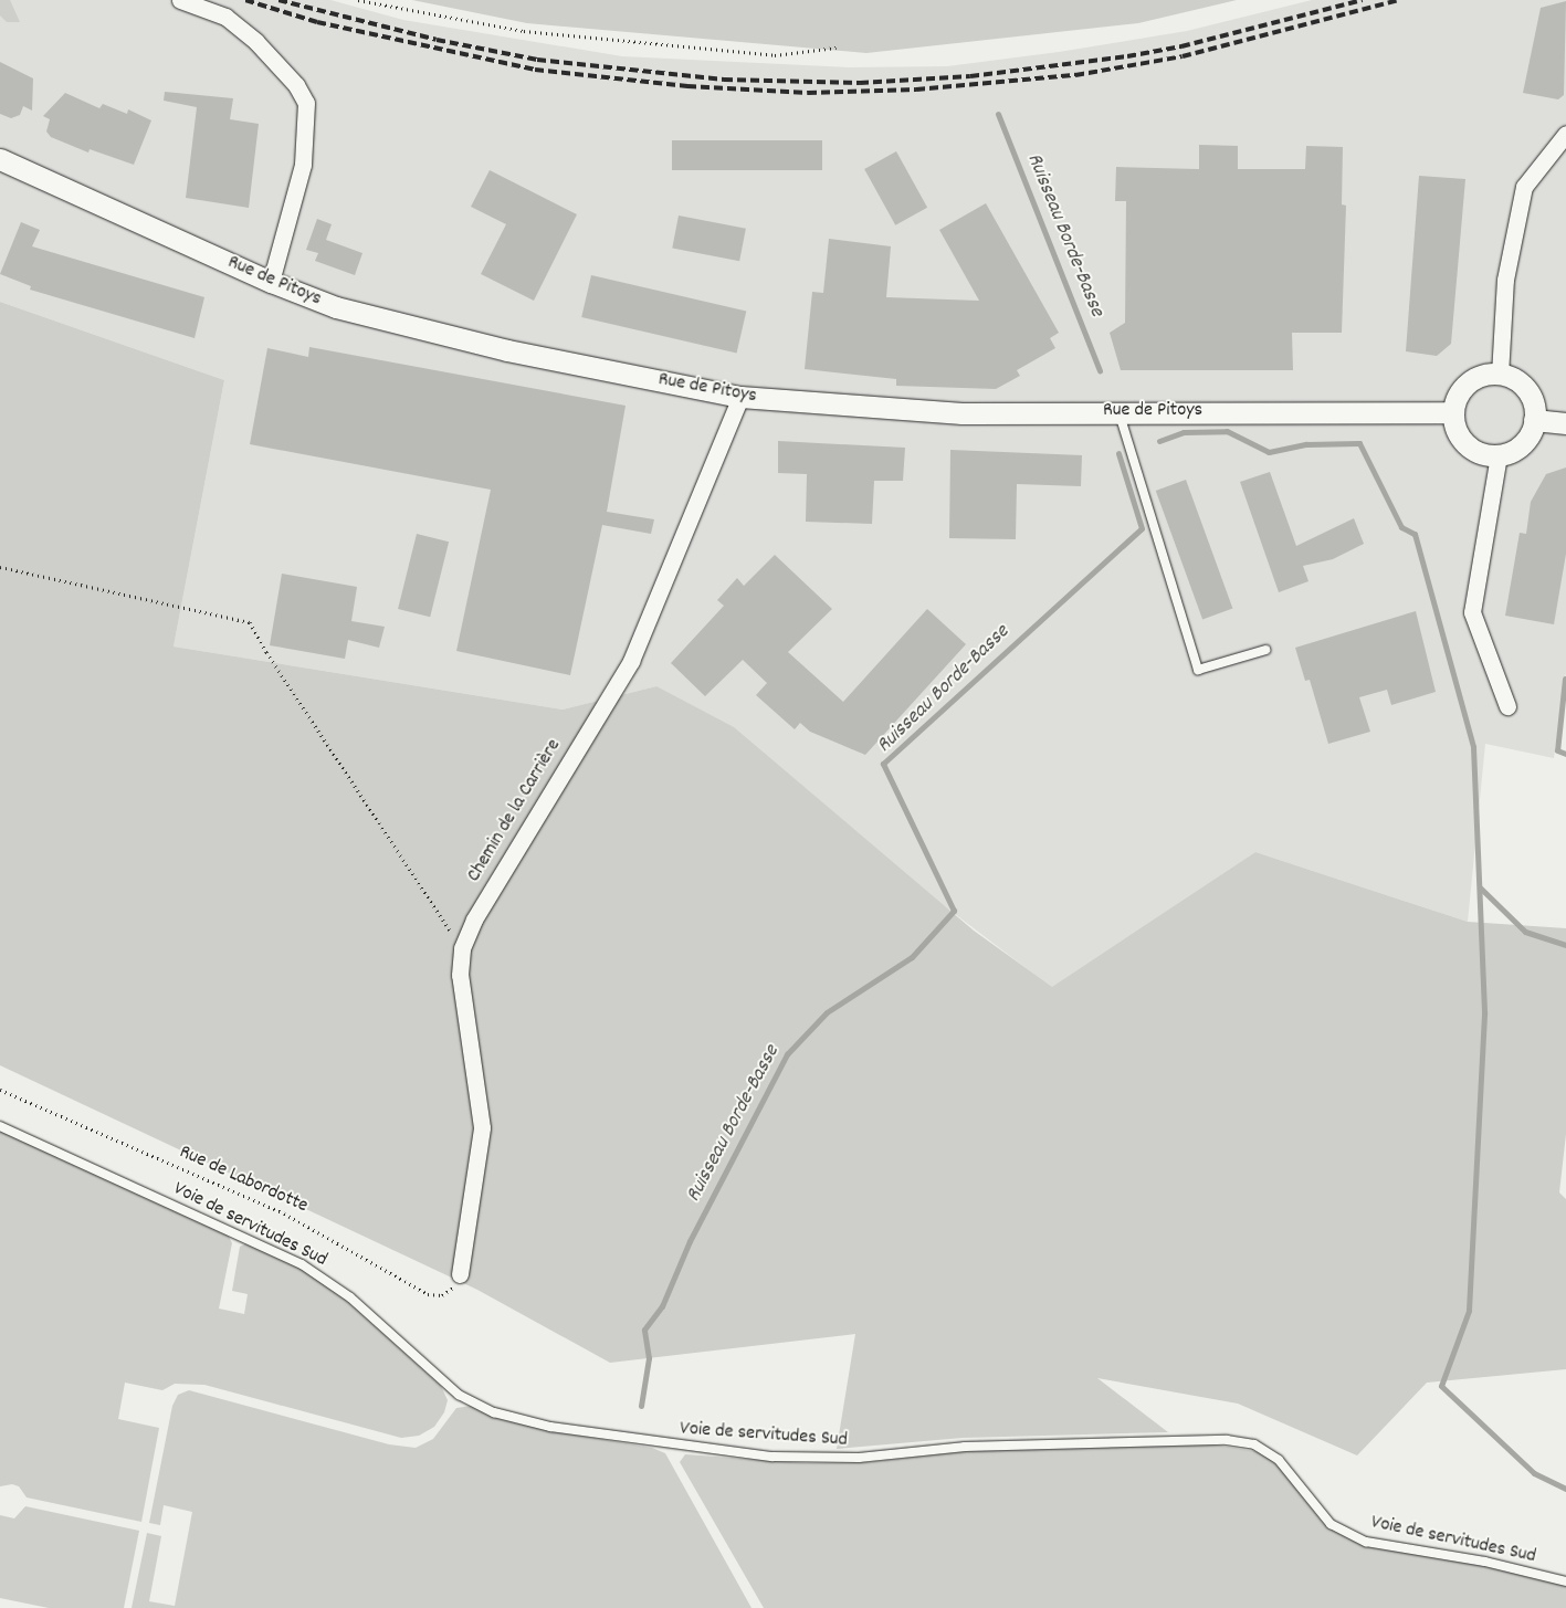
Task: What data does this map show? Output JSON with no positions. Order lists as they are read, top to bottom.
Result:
{
  "streets": {
    "street": ["Rue de Pitoys", "Chemin de la Carrière"],
    "lane": ["Voie de servitudes Sud"],
    "path": ["Rue de Labordotte"]
  },
  "crossings": [
    ["Rue de Pitoys", "Chemin de la Carrière"],
    ["Chemin de la Carrière", "Rue de Labordotte"]
  ],
  "water": ["Ruisseau Borde-Basse"]
}
